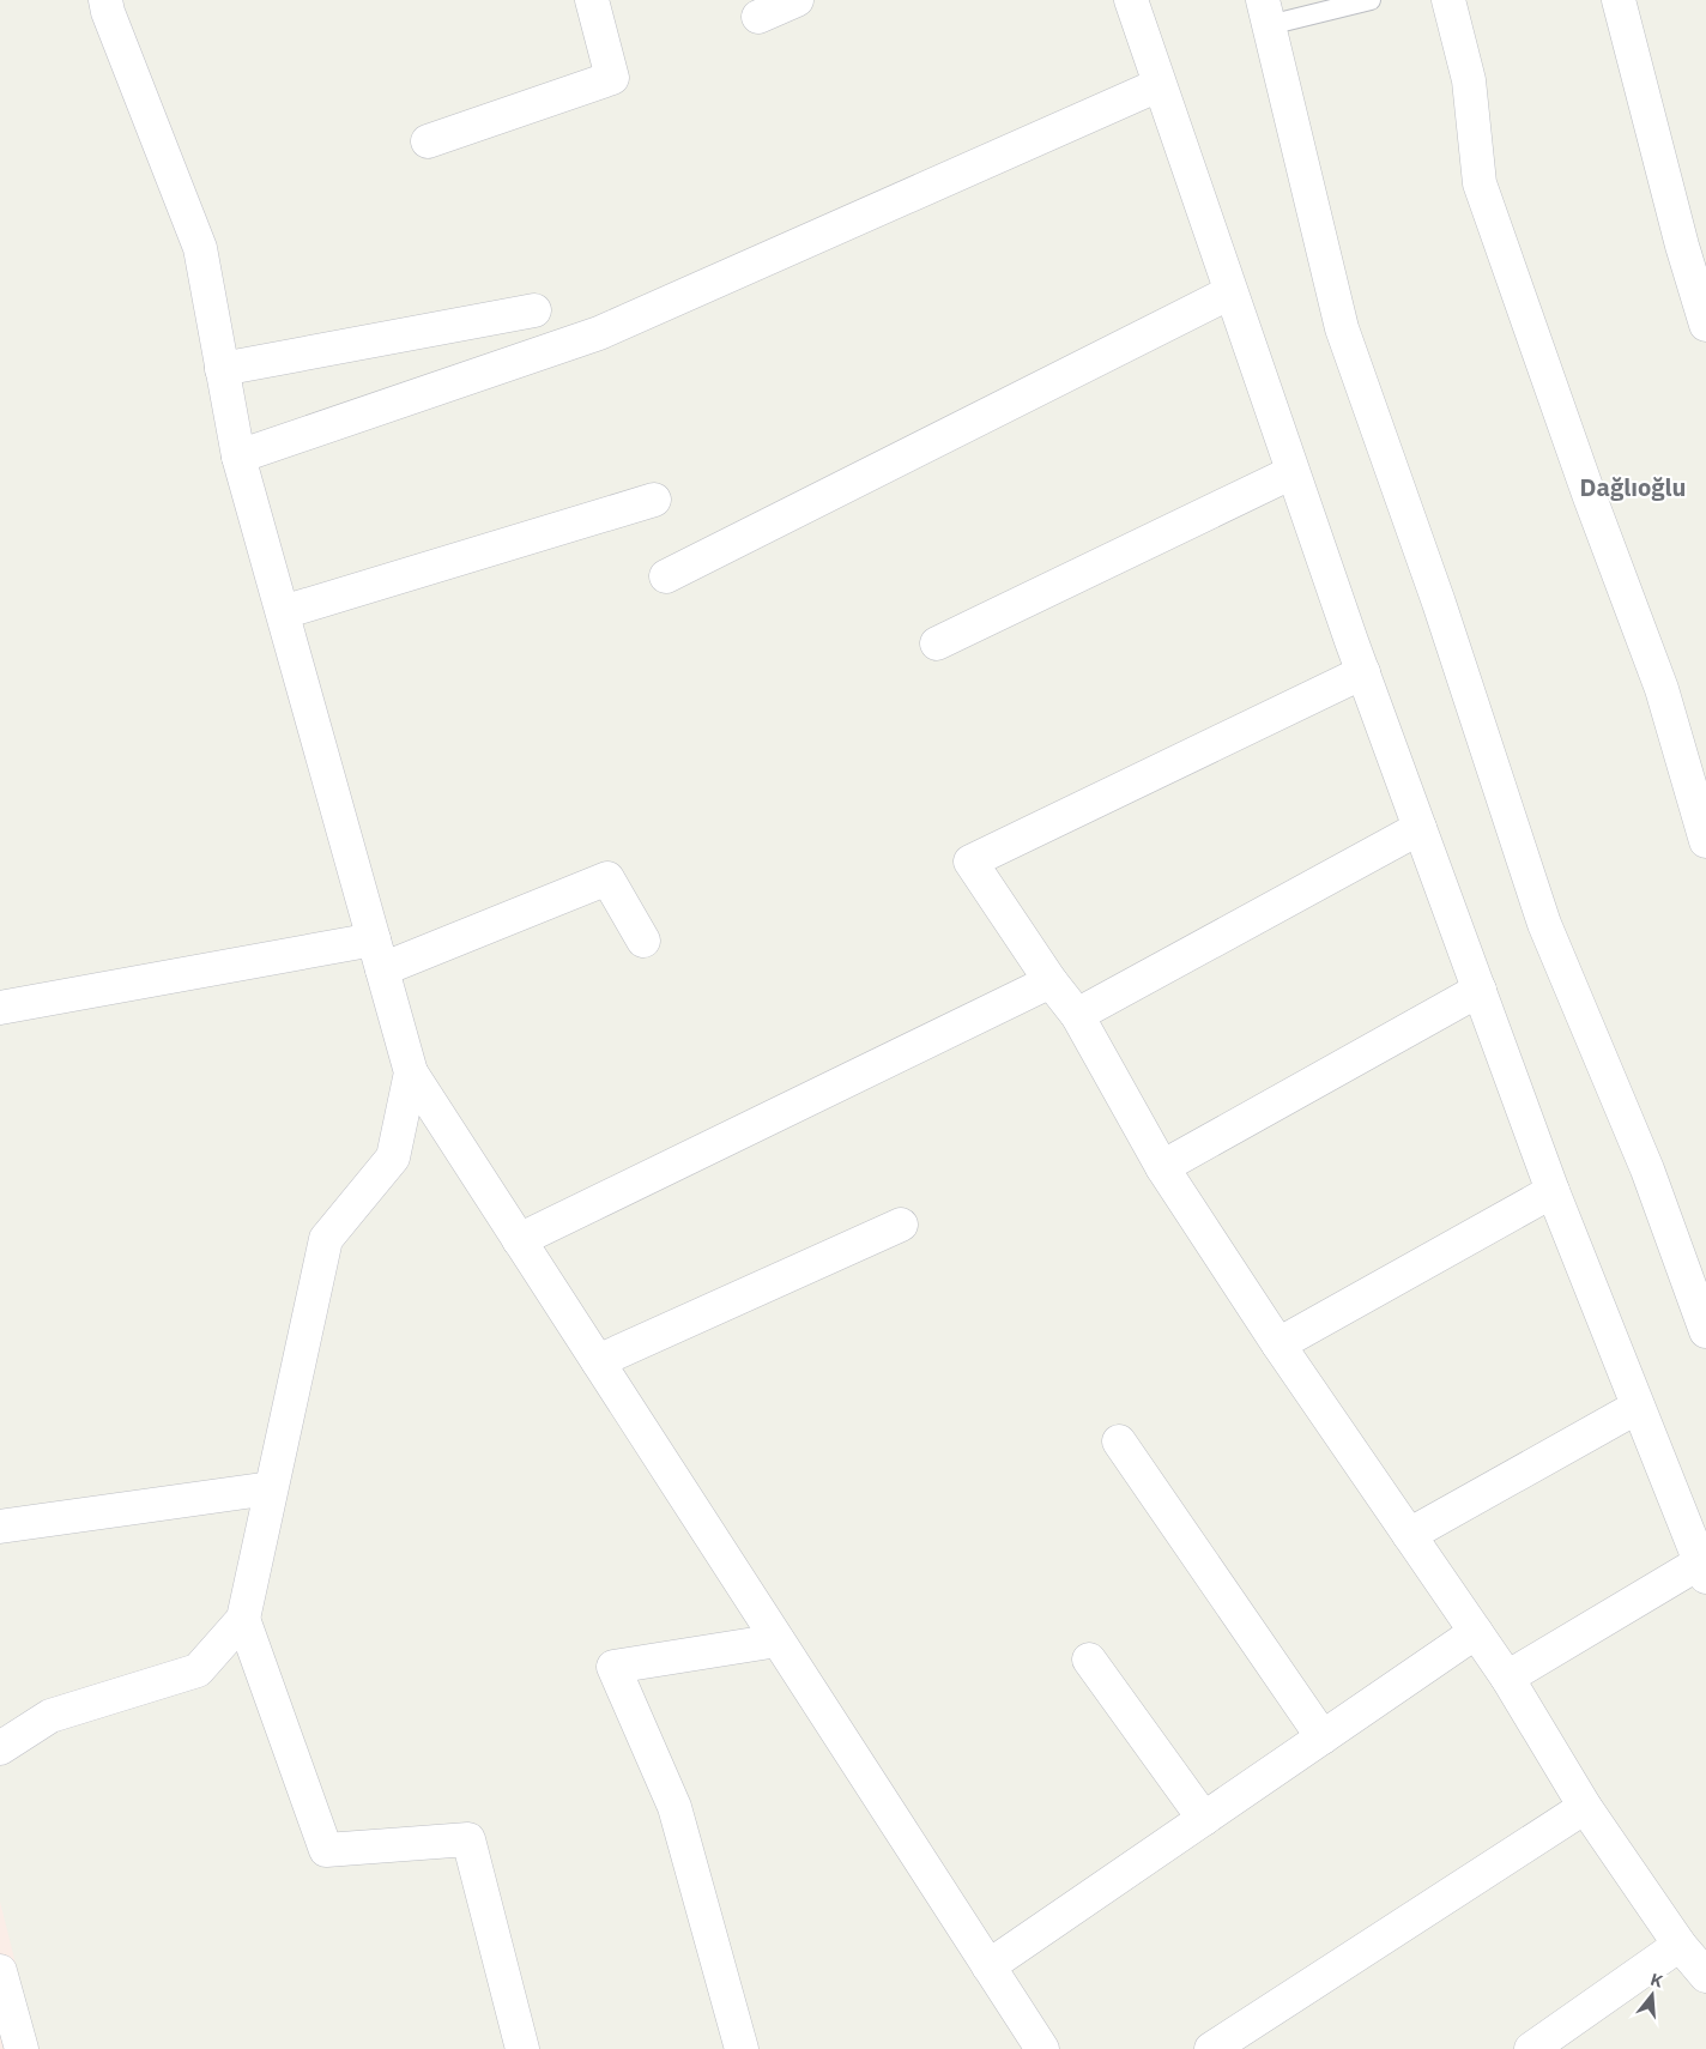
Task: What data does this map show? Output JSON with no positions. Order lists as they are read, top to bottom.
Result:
{
  "districts": ["Dağlıoğlu"],
  "north": "top"
}
